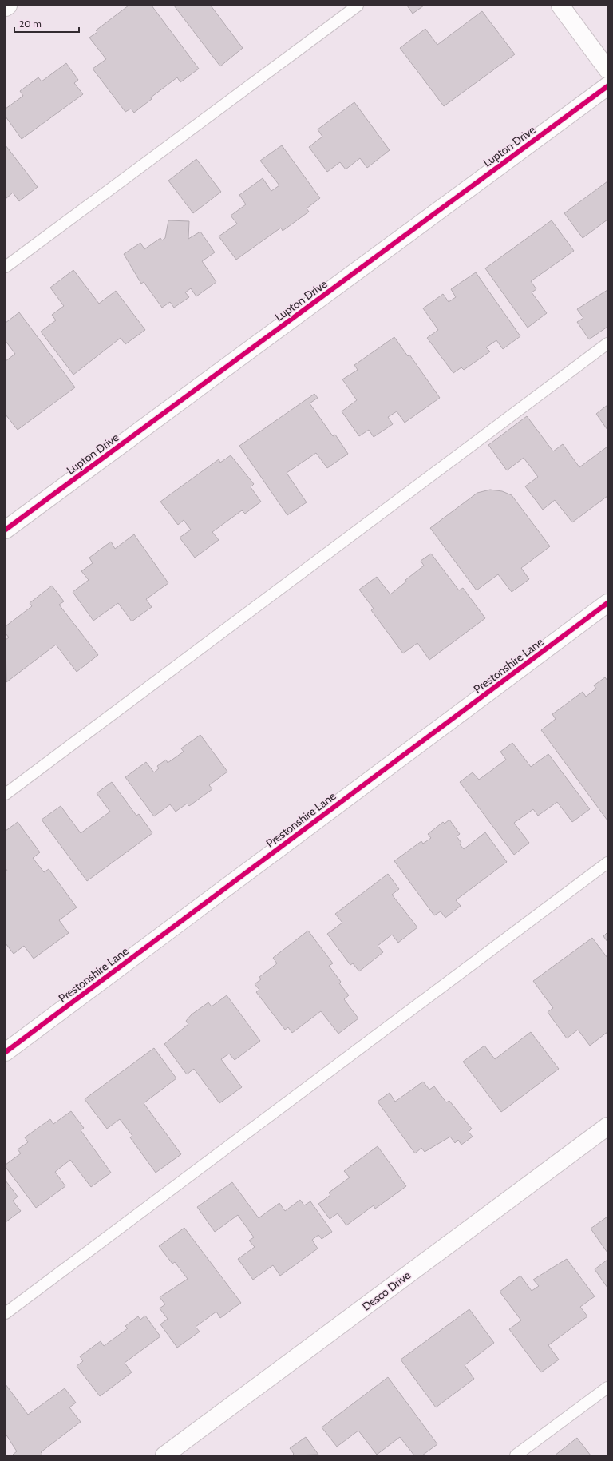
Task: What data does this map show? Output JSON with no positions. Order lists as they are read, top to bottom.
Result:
{
  "streets": {
    "street": ["Lupton Drive", "Prestonshire Lane", "Desco Drive"]
  },
  "scale_bar": "20 m"
}
